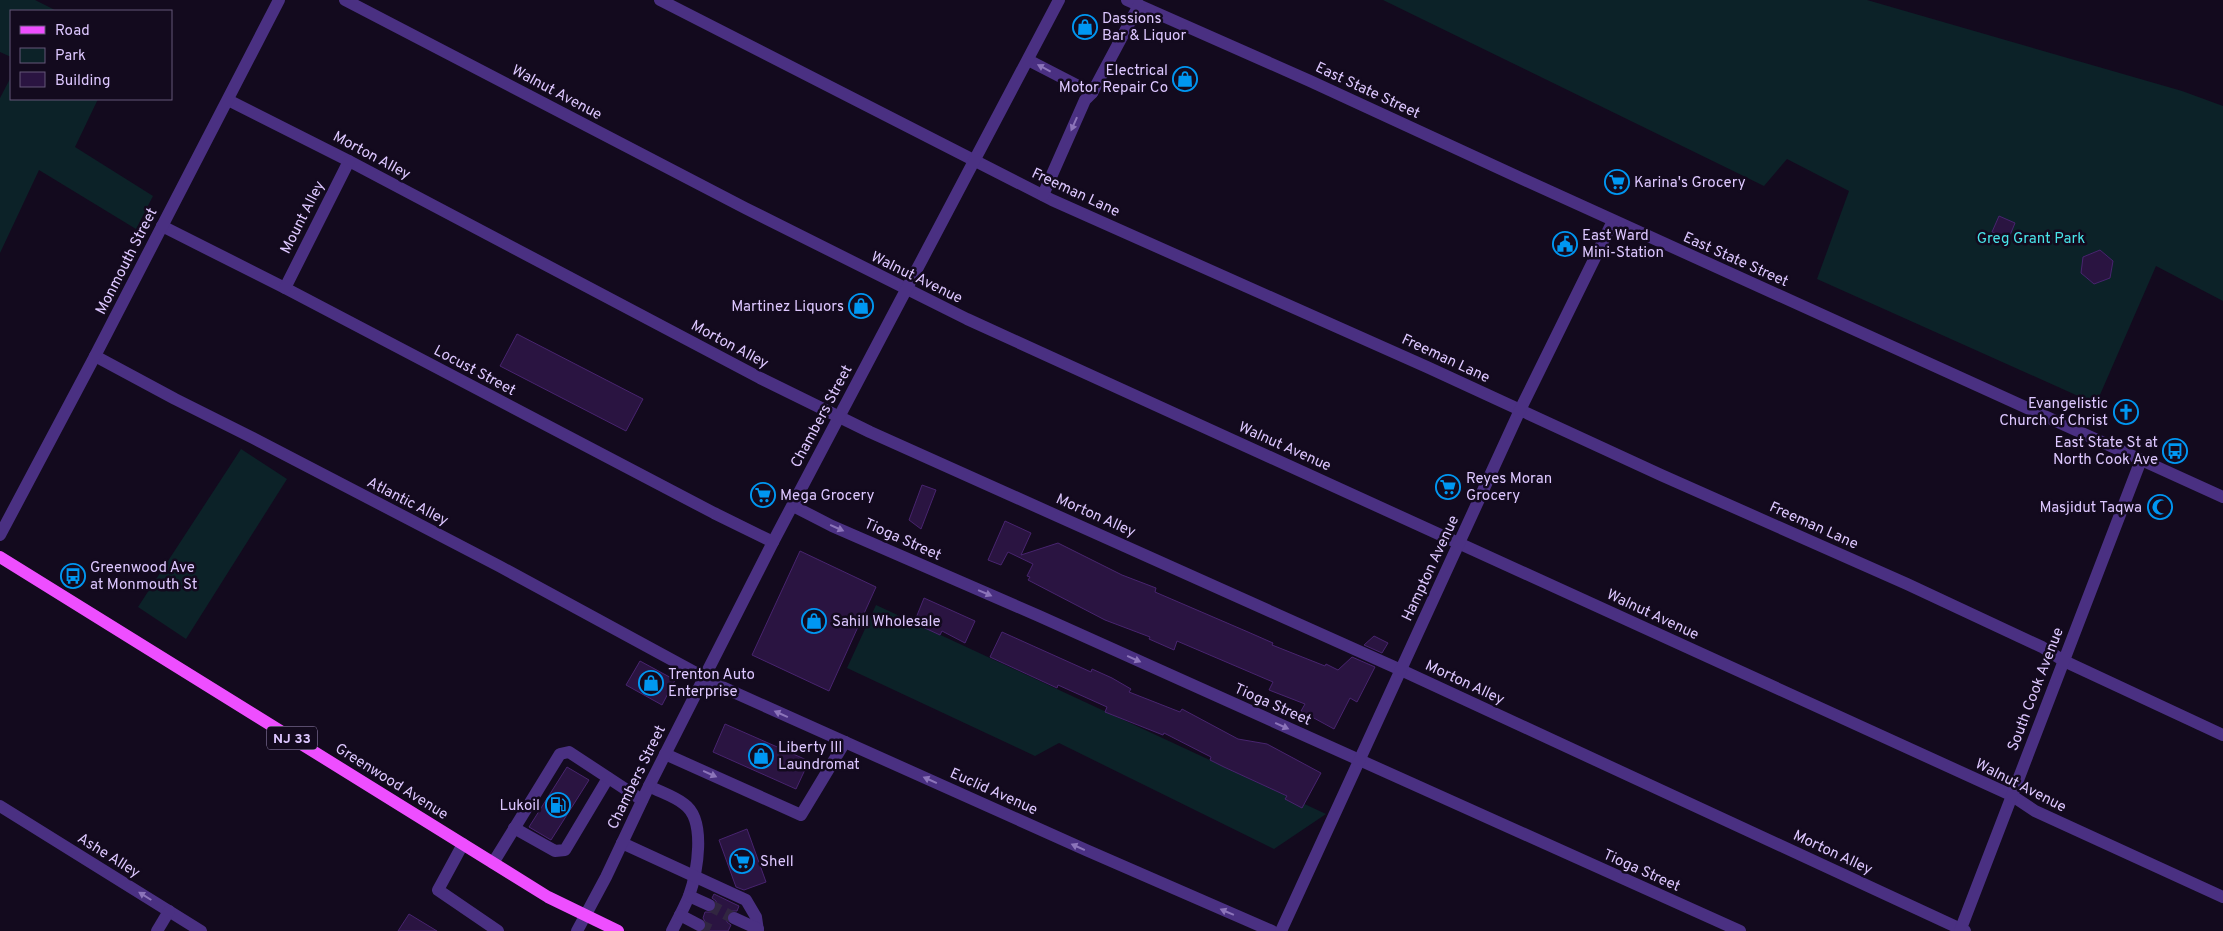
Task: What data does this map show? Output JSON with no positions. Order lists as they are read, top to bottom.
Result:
{
  "streets": {
    "main road": ["NJ 33", "Greenwood Avenue"],
    "street": [
      "East State Street",
      "Walnut Avenue",
      "Morton Alley",
      "Freeman Lane",
      "Mount Alley",
      "Monmouth Street",
      "Locust Street",
      "Chambers Street",
      "Atlantic Alley",
      "Tioga Street",
      "Hampton Avenue",
      "South Cook Avenue",
      "Euclid Avenue",
      "Ashe Alley"
    ]
  },
  "crossings": [
    ["East State Street", "Hampton Avenue"],
    ["East State Street", "South Cook Avenue"],
    ["Walnut Avenue", "Chambers Street"],
    ["Walnut Avenue", "Hampton Avenue"],
    ["Walnut Avenue", "South Cook Avenue"],
    ["Morton Alley", "Mount Alley"],
    ["Morton Alley", "Monmouth Street"],
    ["Morton Alley", "Chambers Street"],
    ["Morton Alley", "Hampton Avenue"],
    ["Morton Alley", "South Cook Avenue"],
    ["Freeman Lane", "Chambers Street"],
    ["Freeman Lane", "Hampton Avenue"],
    ["Freeman Lane", "South Cook Avenue"],
    ["Mount Alley", "Locust Street"],
    ["Monmouth Street", "Locust Street"],
    ["Monmouth Street", "Atlantic Alley"],
    ["Locust Street", "Chambers Street"],
    ["Chambers Street", "Atlantic Alley"],
    ["Chambers Street", "Tioga Street"],
    ["Chambers Street", "Greenwood Avenue"],
    ["Chambers Street", "Euclid Avenue"],
    ["Atlantic Alley", "Euclid Avenue"],
    ["Tioga Street", "Hampton Avenue"]
  ],
  "one_way": ["Tioga Street", "Euclid Avenue", "Ashe Alley"],
  "parks": ["Greg Grant Park"],
  "places": {
    "shop": [
      "Dassions Bar & Liquor",
      "Electrical Motor Repair Co",
      "Martinez Liquors",
      "Sahill Wholesale",
      "Trenton Auto Enterprise",
      "Liberty III Laundromat"
    ],
    "supermarket": [
      "Karina's Grocery",
      "Reyes Moran Grocery",
      "Mega Grocery",
      "Shell"
    ],
    "public building": ["East Ward Mini-Station"],
    "church": ["Evangelistic Church of Christ"],
    "bus stop": ["East State St at North Cook Ave", "Greenwood Ave at Monmouth St"],
    "mosque": ["Masjidut Taqwa"],
    "fuel station": ["Lukoil"]
  },
  "legend": ["Road", "Park", "Building"]
}
